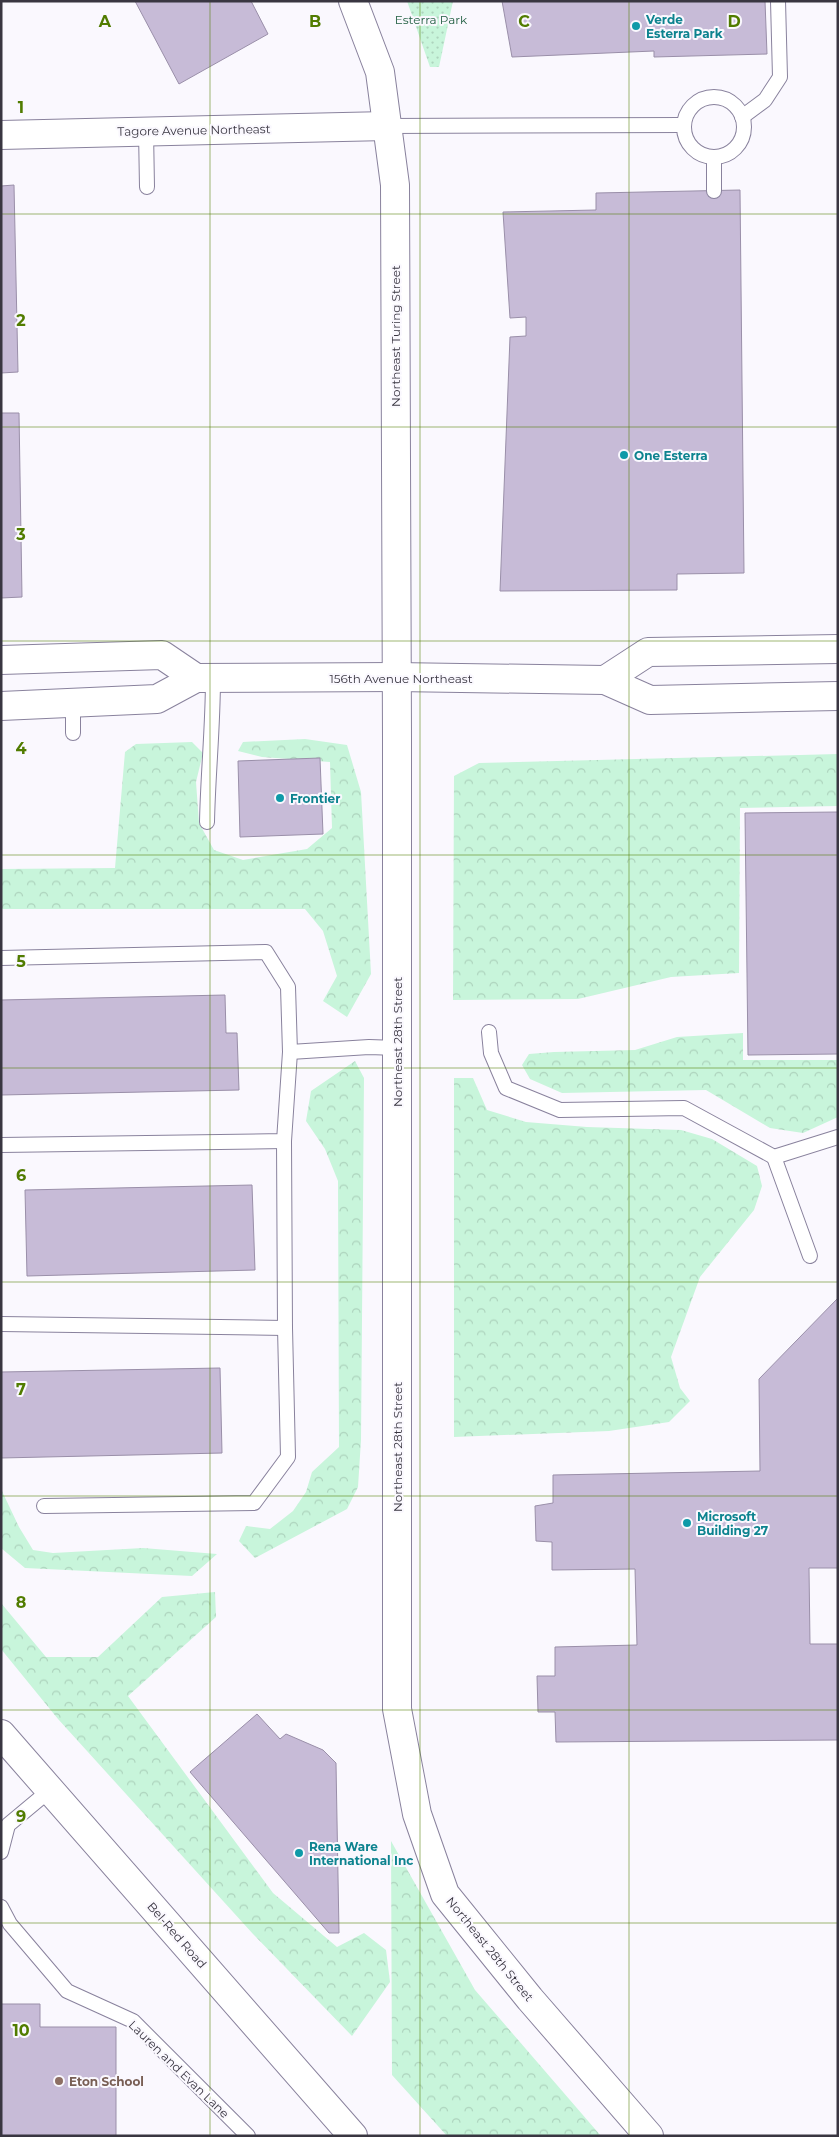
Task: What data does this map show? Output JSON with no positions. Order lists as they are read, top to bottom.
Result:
{
  "streets": {
    "street": [
      "Tagore Avenue Northeast",
      "Northeast Turing Street",
      "156th Avenue Northeast",
      "Northeast 28th Street",
      "Bel-Red Road"
    ],
    "lane": ["Lauren and Evan Lane"]
  },
  "crossings": [
    ["Tagore Avenue Northeast", "Northeast Turing Street"],
    ["Northeast Turing Street", "156th Avenue Northeast"],
    ["Northeast Turing Street", "Northeast 28th Street"],
    ["156th Avenue Northeast", "Northeast 28th Street"]
  ],
  "parks": ["Esterra Park"],
  "places": [
    "Verde Esterra Park",
    "One Esterra",
    "Frontier",
    "Microsoft Building 27",
    "Rena Ware International Inc",
    "Eton School"
  ],
  "grid": {
    "columns": [
      "A",
      "B",
      "C",
      "D"
    ],
    "rows": [
      "1",
      "2",
      "3",
      "4",
      "5",
      "6",
      "7",
      "8",
      "9",
      "10"
    ]
  }
}
